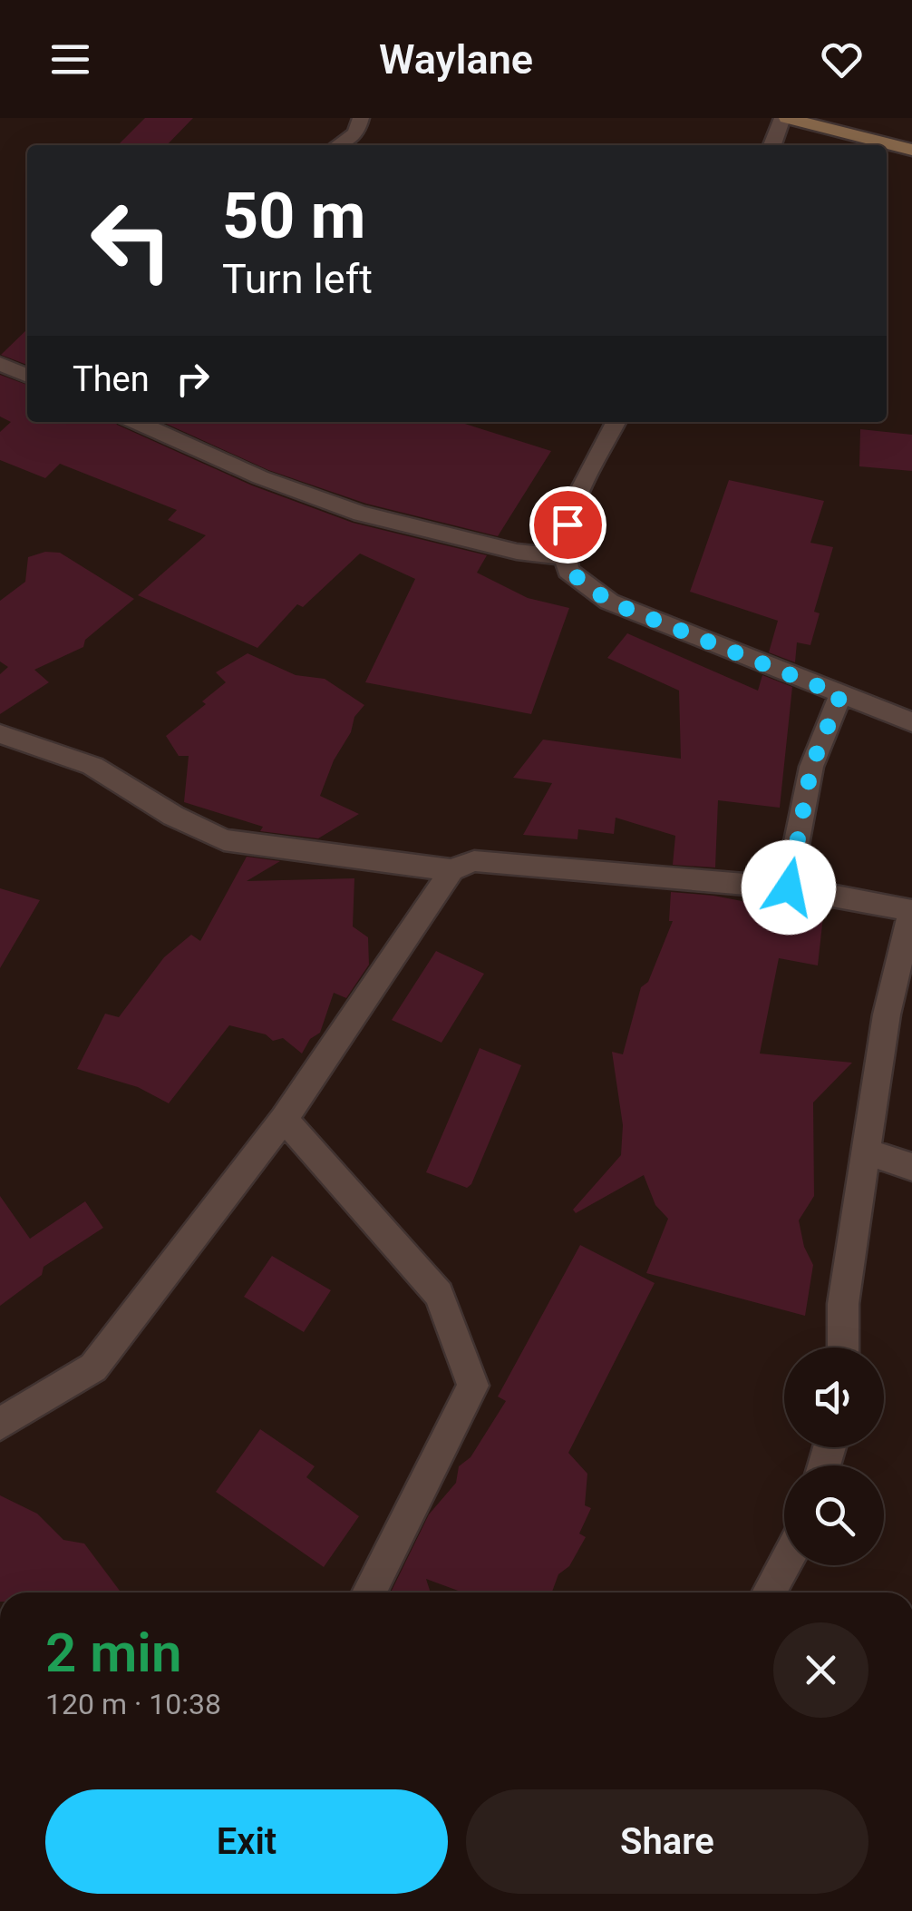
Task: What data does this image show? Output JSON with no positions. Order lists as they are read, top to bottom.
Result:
{
  "page": {
    "header": "Waylane",
    "turn": ["50 m", "Turn left"],
    "then": "Then",
    "heading": ["2 min", "120 m · 10:38"],
    "buttons": ["Exit", "Share"]
  }
}
